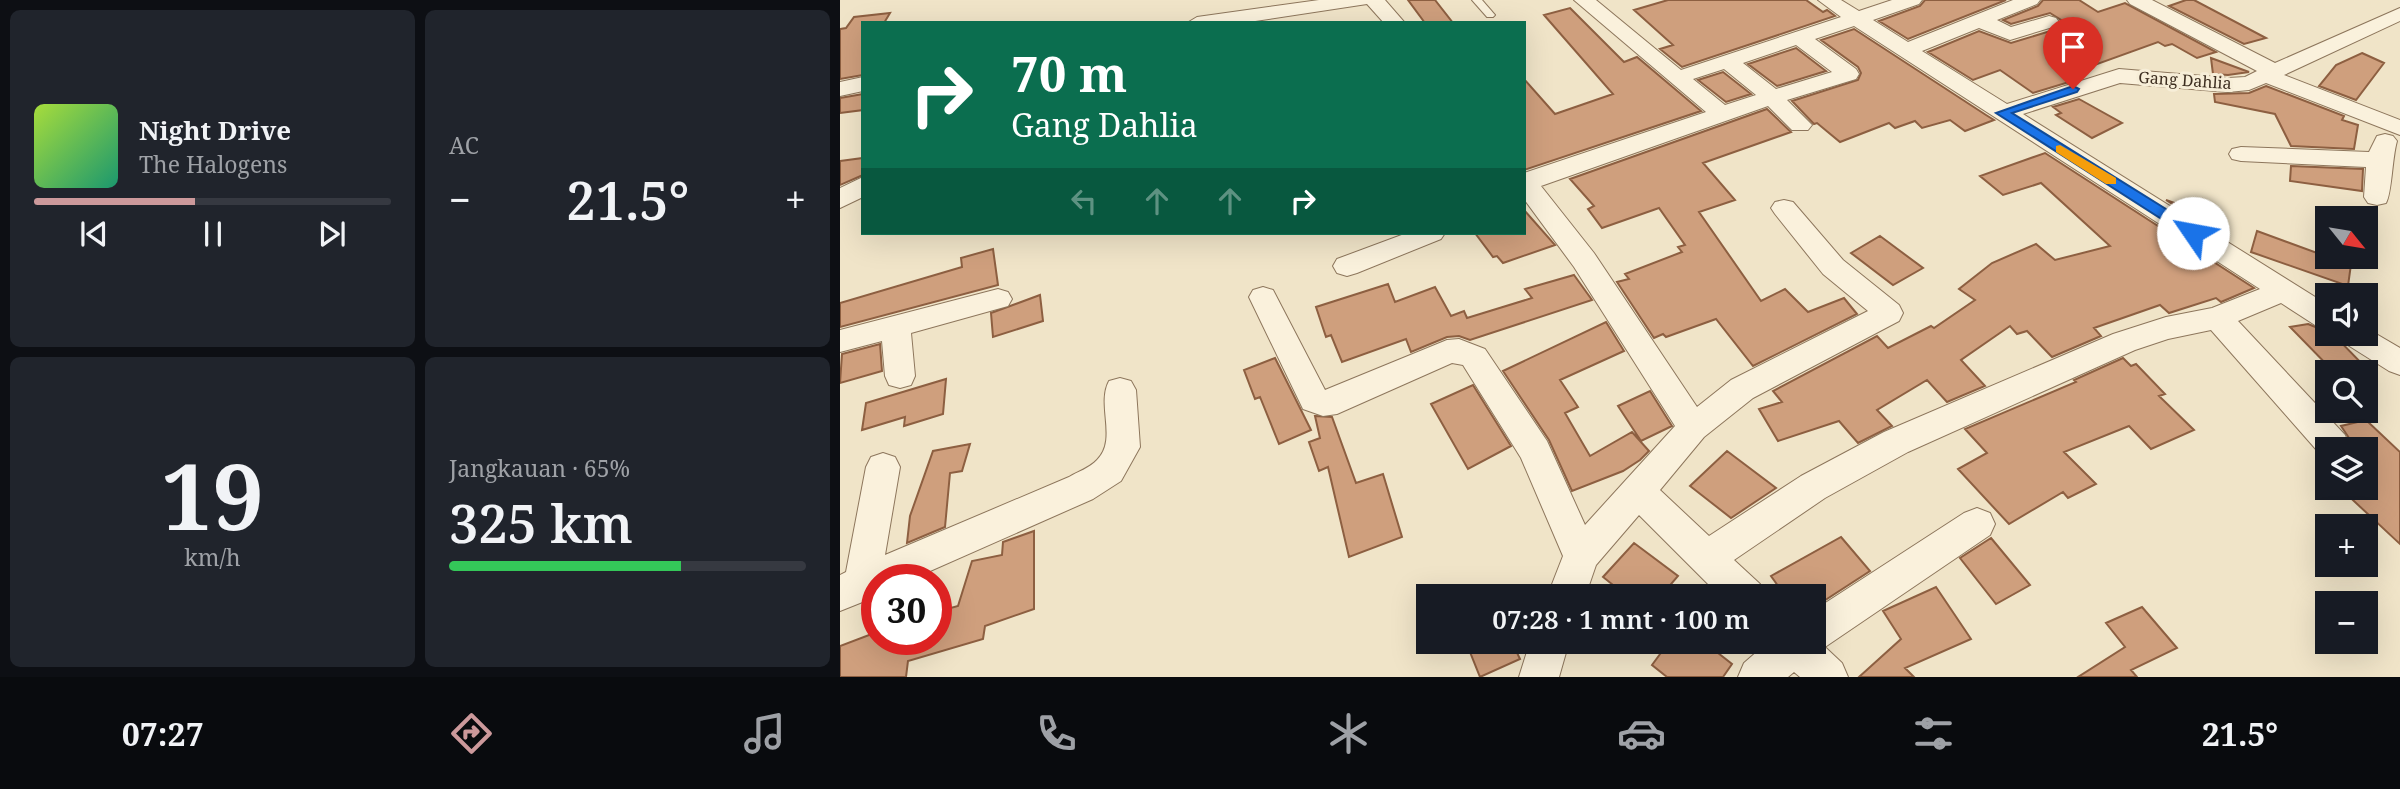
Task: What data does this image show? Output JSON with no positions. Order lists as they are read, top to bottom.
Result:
{
  "streets": {
    "street": ["Gang Dahlia"]
  },
  "north": "bottom right",
  "page": {
    "tile": [
      "AC",
      ["19", "km/h"],
      ["Jangkauan · 65%", "325 km"]
    ],
    "turn": ["70 m", "Gang Dahlia"],
    "song": ["Night Drive", "The Halogens"],
    "heat": ["−", "21.5°", "+"],
    "map_buttons": ["+", "−"],
    "limit": "30",
    "trip": "07:28 · 1 mnt · 100 m",
    "tabs": ["07:27", "21.5°"]
  }
}
